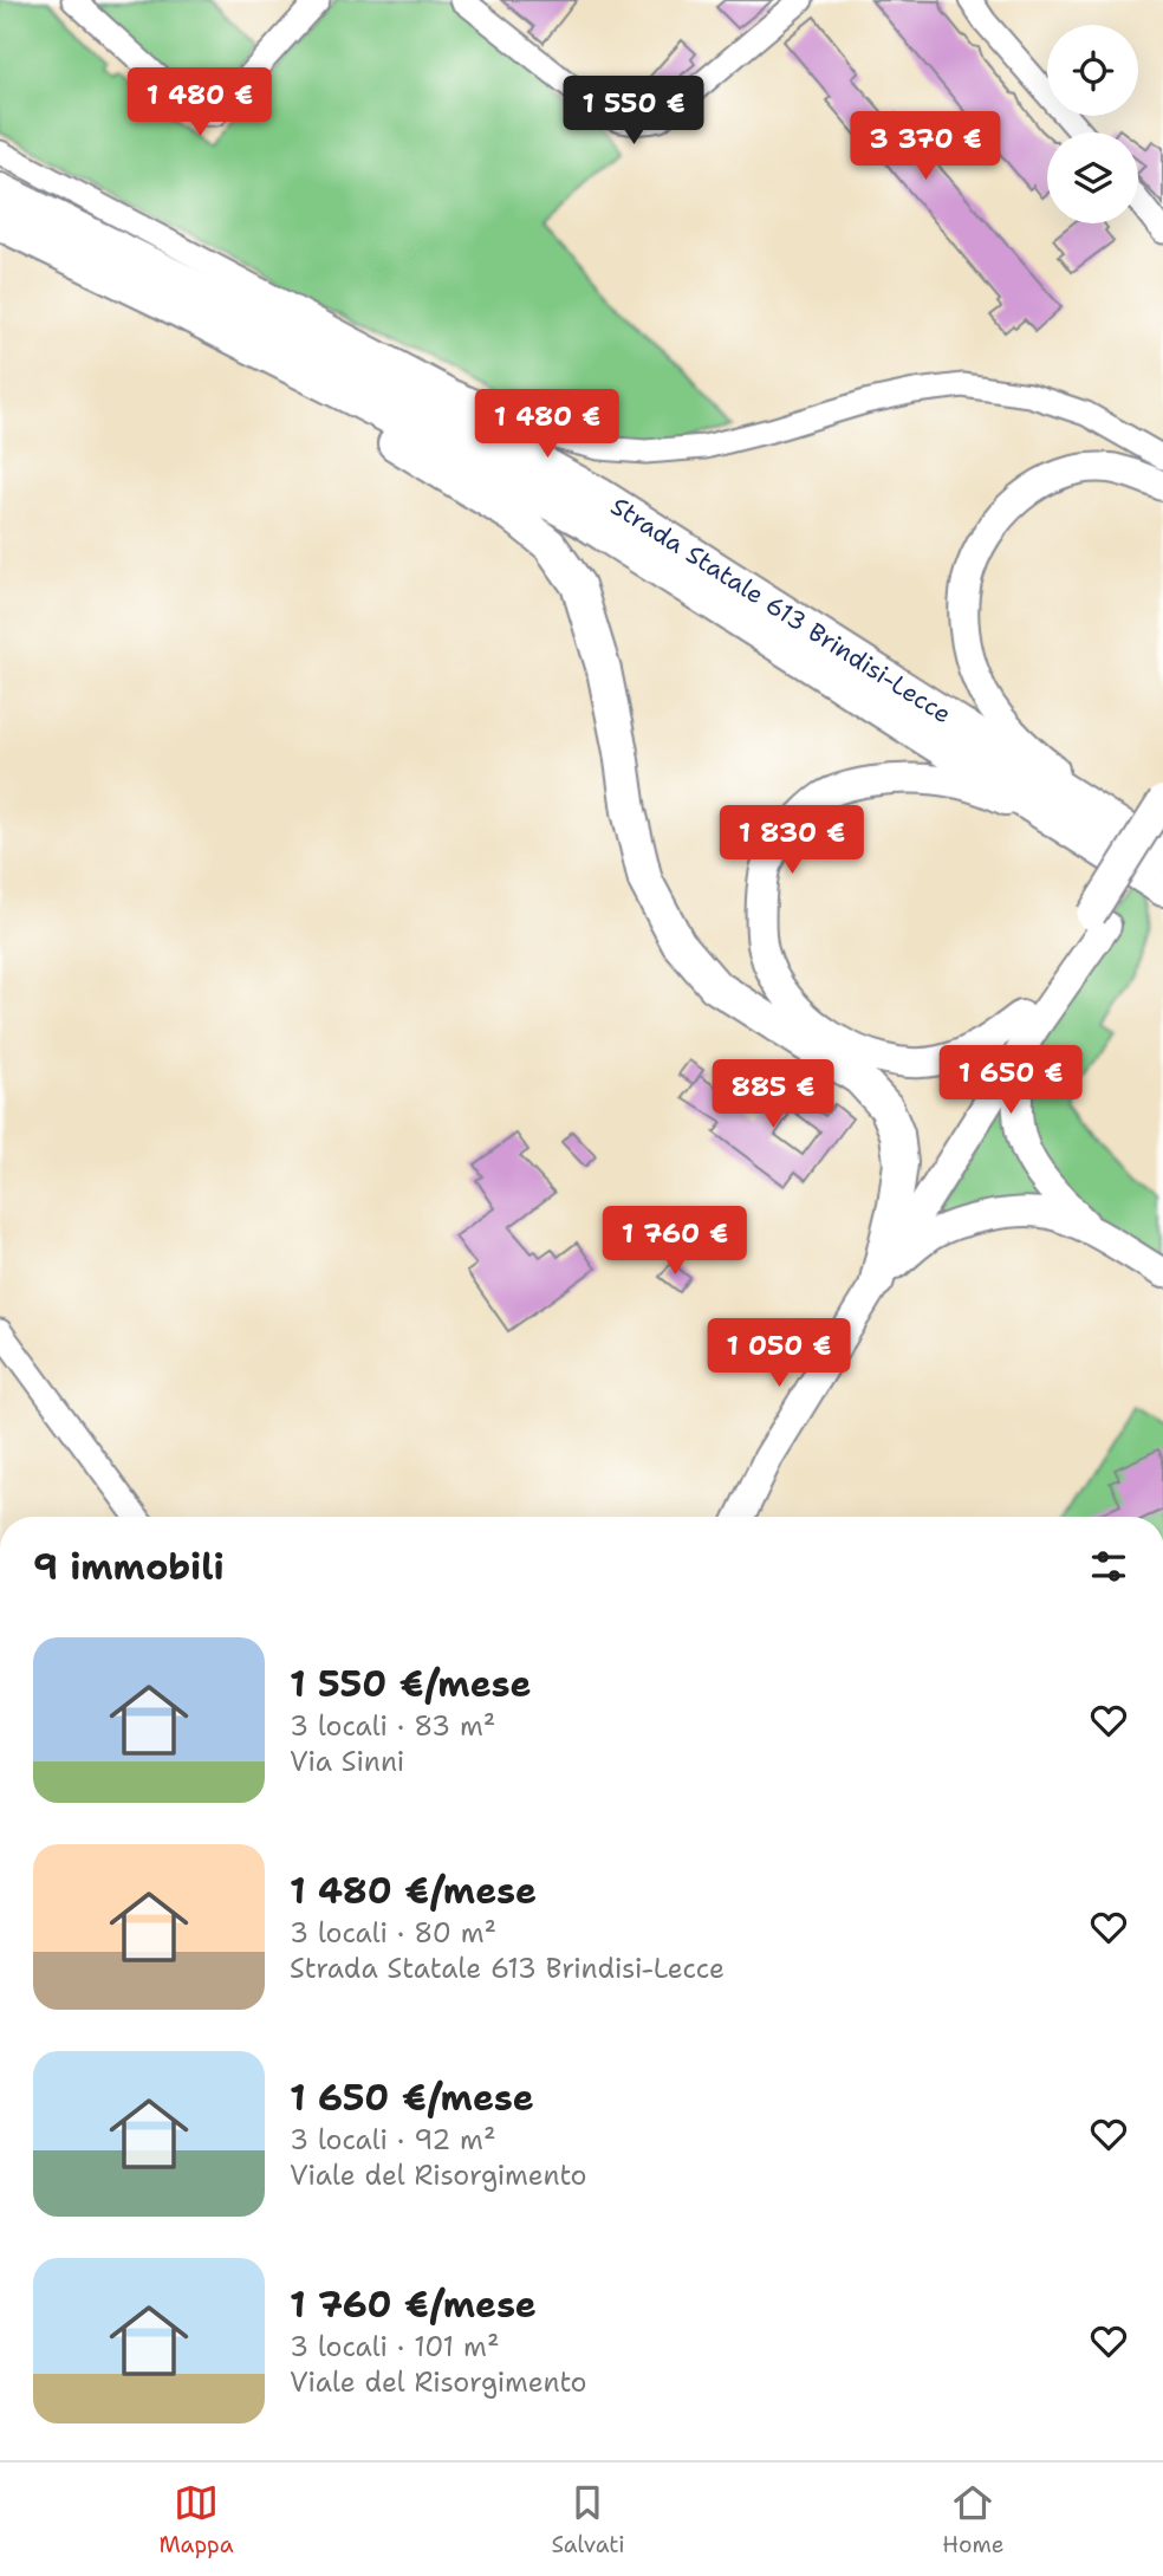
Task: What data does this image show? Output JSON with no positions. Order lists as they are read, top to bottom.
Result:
{
  "streets": {
    "highway": ["Strada Statale 613 Brindisi-Lecce"]
  },
  "page": {
    "price": [
      "1 480 €",
      "1 550 €",
      "3 370 €",
      "1 480 €",
      "1 830 €",
      "1 650 €",
      "885 €",
      "1 760 €",
      "1 050 €"
    ],
    "heading": "9 immobili",
    "list": [
      {
        "name": "1 550 €/mese",
        "note": "3 locali · 83 m² · Via Sinni"
      },
      {
        "name": "1 480 €/mese",
        "note": "3 locali · 80 m² · Strada Statale 613 Brindisi-Lecce"
      },
      {
        "name": "1 650 €/mese",
        "note": "3 locali · 92 m² · Viale del Risorgimento"
      },
      {
        "name": "1 760 €/mese",
        "note": "3 locali · 101 m² · Viale del Risorgimento"
      }
    ],
    "tabs": ["Mappa", "Salvati", "Home"]
  }
}
